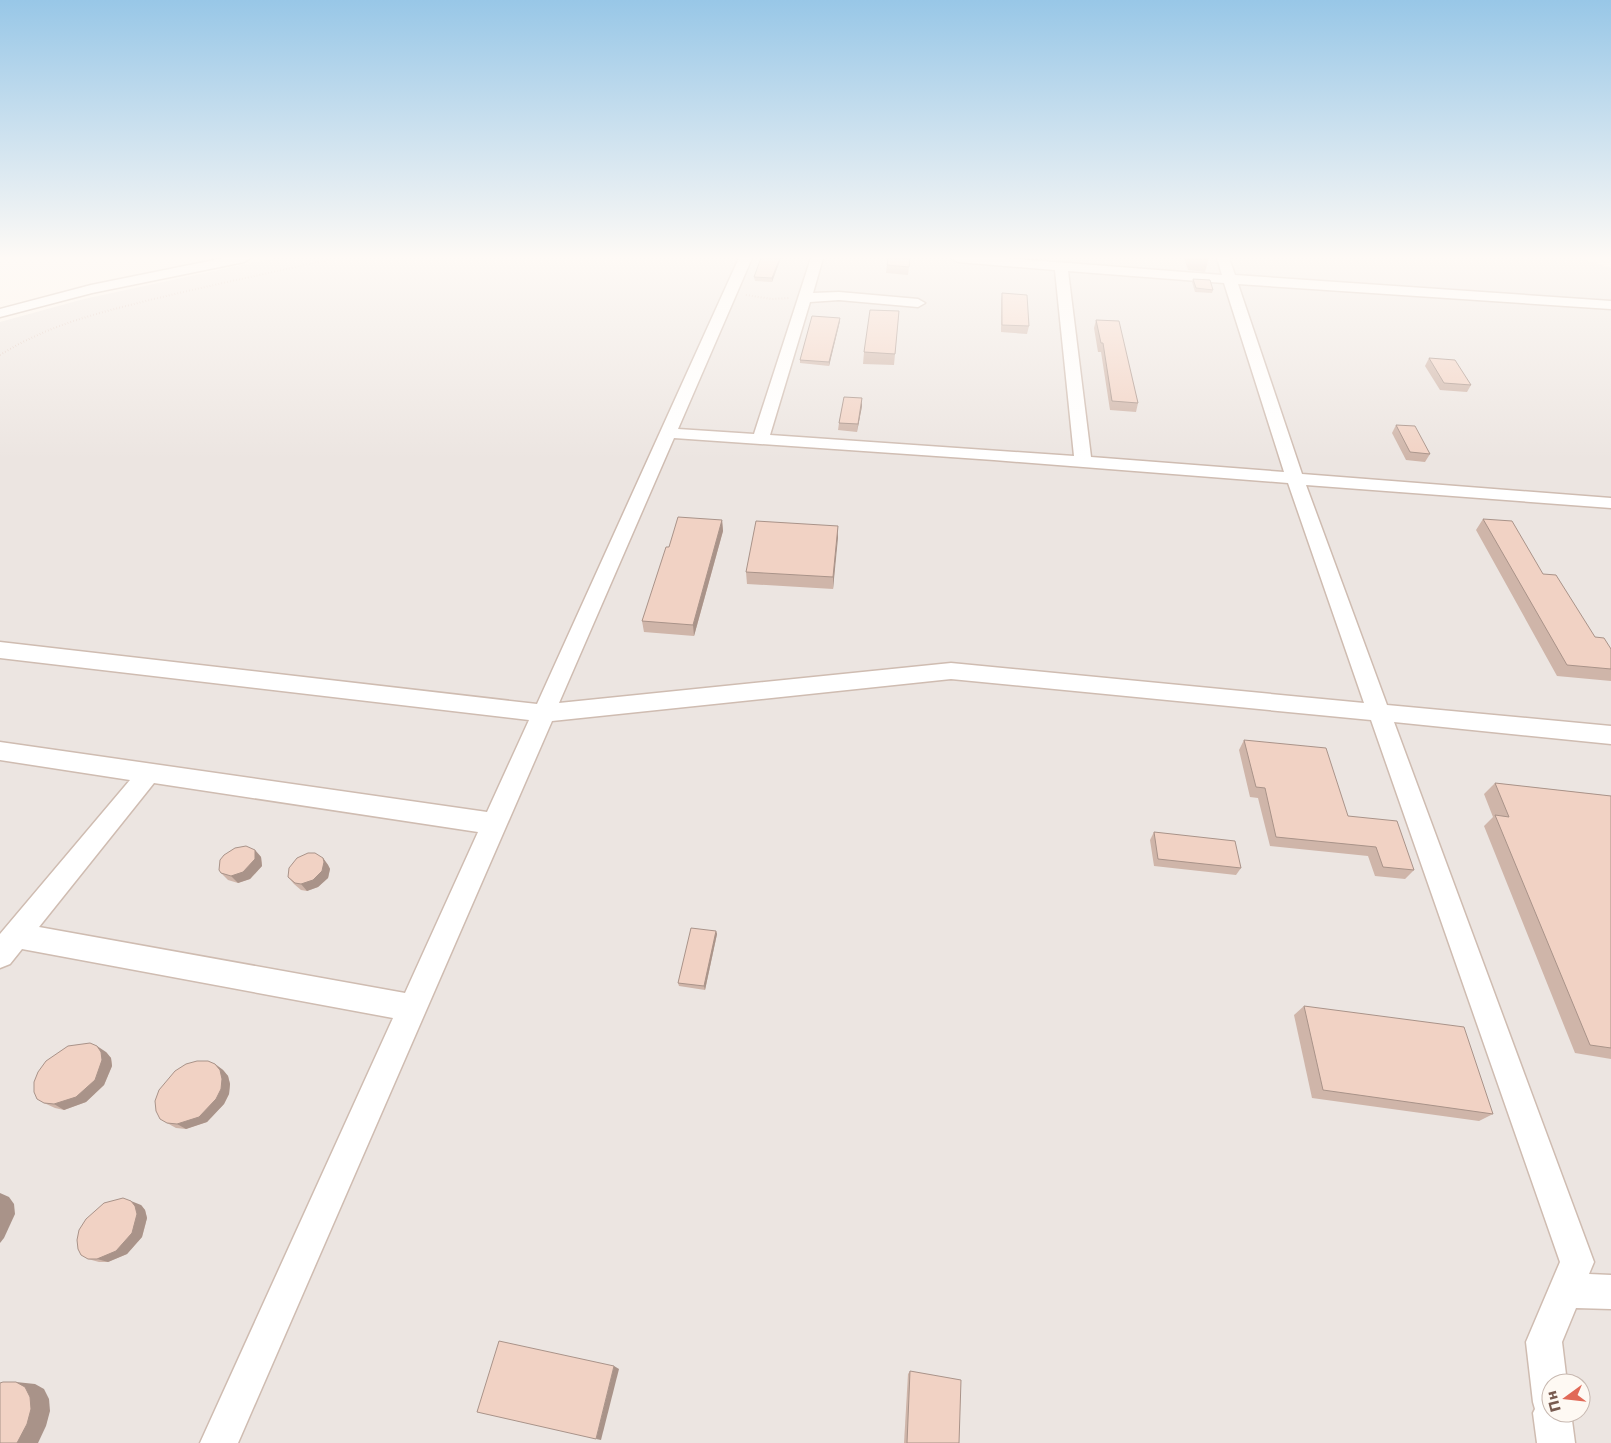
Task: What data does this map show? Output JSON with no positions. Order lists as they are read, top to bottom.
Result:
{
  "north": "left"
}
